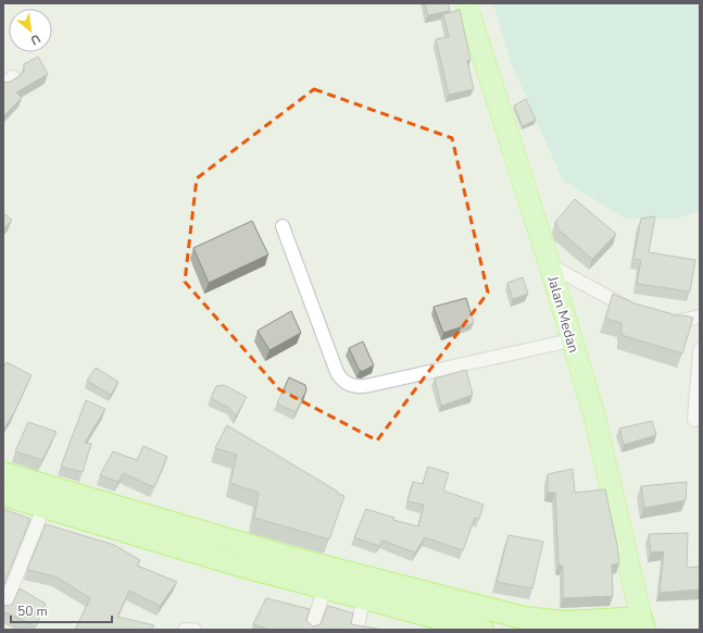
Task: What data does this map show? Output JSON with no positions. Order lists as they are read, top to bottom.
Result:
{
  "streets": {
    "main road": ["Jalan Medan"]
  },
  "scale_bar": "50 m",
  "north": "bottom right"
}
